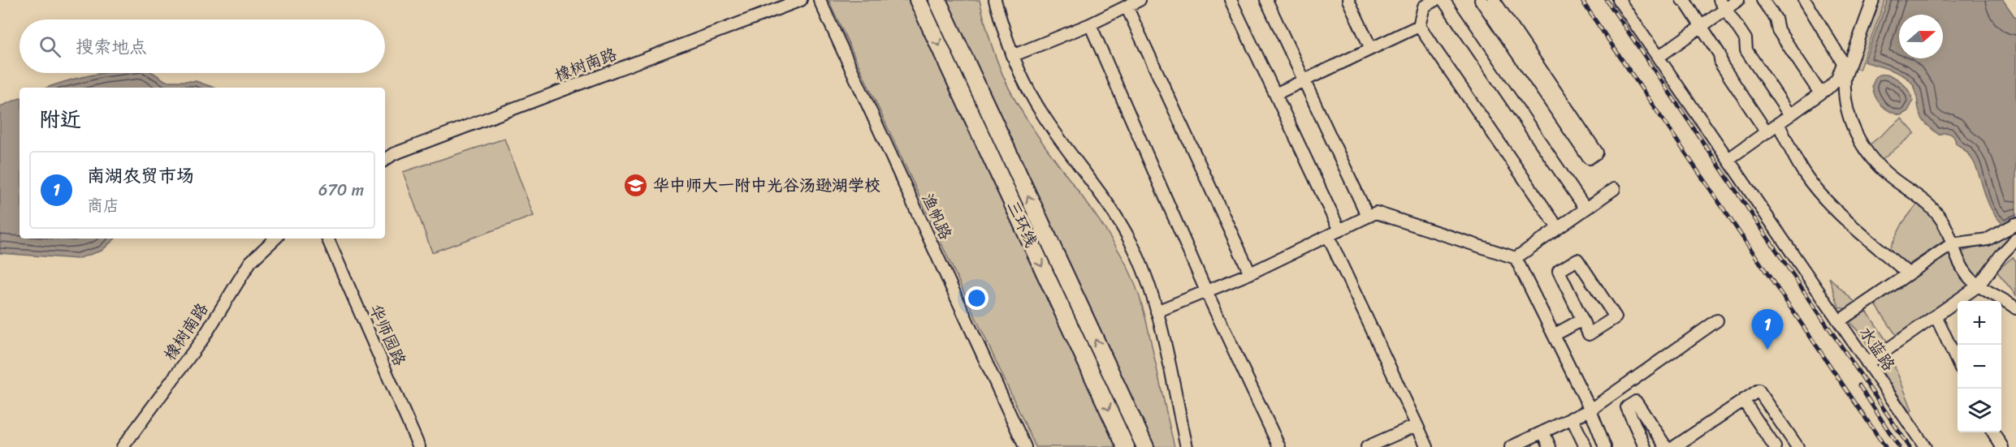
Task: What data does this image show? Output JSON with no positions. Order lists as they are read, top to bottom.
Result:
{
  "streets": {
    "highway": ["三环线"],
    "street": [
      "橡树南路",
      "渔帆路",
      "华师园路",
      "水蓝路"
    ]
  },
  "places": {
    "school or university": ["华中师大一附中光谷汤逊湖学校"]
  },
  "north": "right",
  "page": {
    "search": "搜索地点",
    "heading": "附近",
    "list": [
      {
        "mark": "1",
        "name": "南湖农贸市场",
        "note": "商店",
        "value": "670 m"
      }
    ],
    "map_buttons": ["+", "−"],
    "pins": "1"
  }
}
